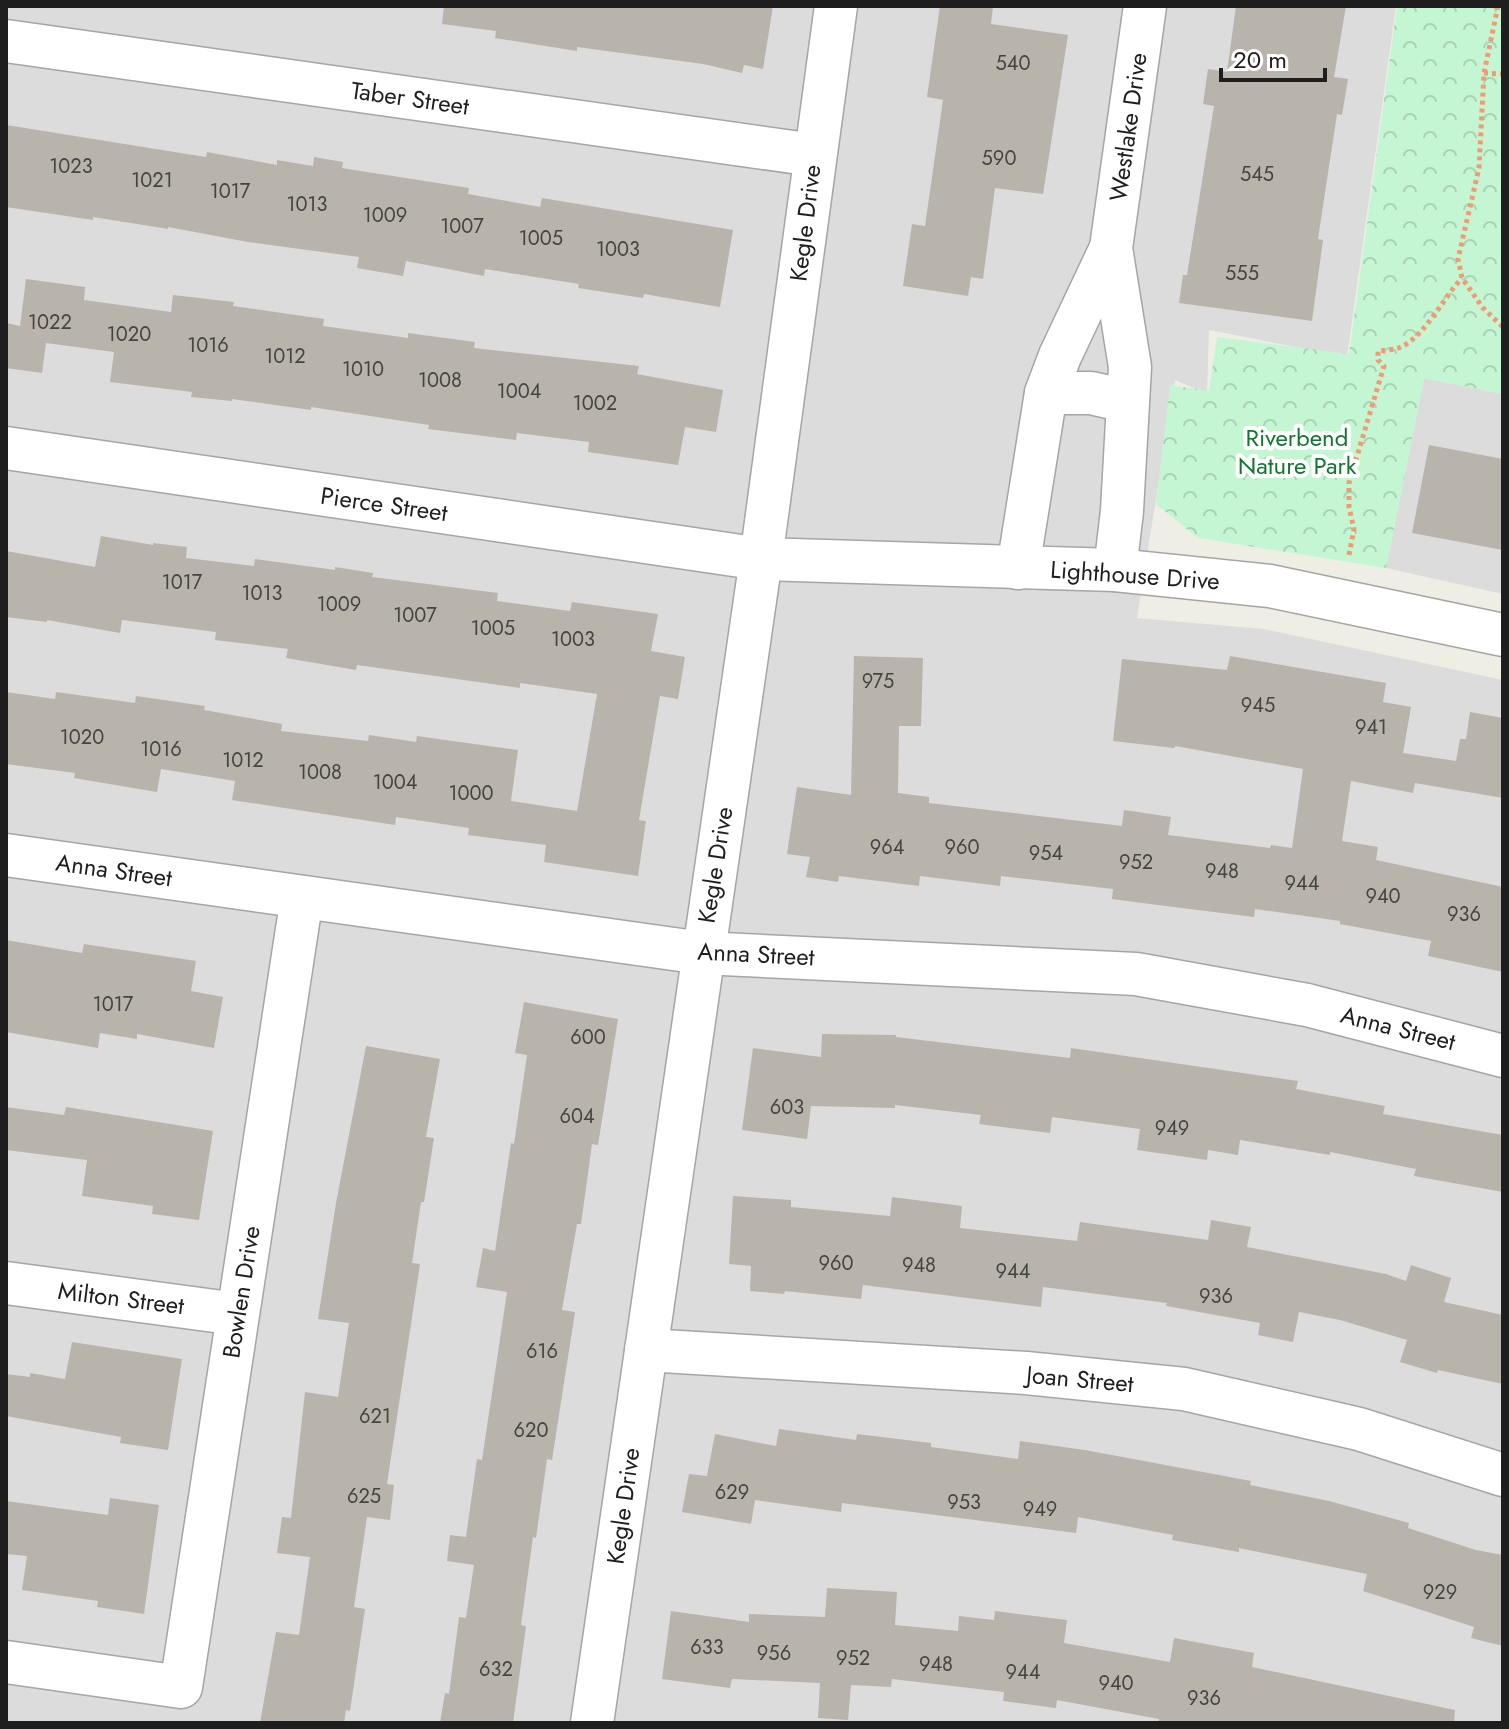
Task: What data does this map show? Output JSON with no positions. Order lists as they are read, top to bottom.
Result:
{
  "streets": {
    "street": [
      "Taber Street",
      "Westlake Drive",
      "Kegle Drive",
      "Pierce Street",
      "Lighthouse Drive",
      "Anna Street",
      "Bowlen Drive",
      "Milton Street",
      "Joan Street"
    ]
  },
  "crossings": [
    ["Taber Street", "Kegle Drive"],
    ["Westlake Drive", "Lighthouse Drive"],
    ["Kegle Drive", "Pierce Street"],
    ["Kegle Drive", "Lighthouse Drive"],
    ["Kegle Drive", "Anna Street"],
    ["Kegle Drive", "Joan Street"],
    ["Pierce Street", "Lighthouse Drive"],
    ["Anna Street", "Bowlen Drive"],
    ["Bowlen Drive", "Milton Street"]
  ],
  "parks": ["Riverbend Nature Park"],
  "house_numbers": [
    "540",
    "590",
    "1023",
    "545",
    "1021",
    "1017",
    "1013",
    "1009",
    "1007",
    "1005",
    "1003",
    "555",
    "1022",
    "1020",
    "1016",
    "1012",
    "1010",
    "1008",
    "1004",
    "1002",
    "1017",
    "1013",
    "1009",
    "1007",
    "1005",
    "1003",
    "975",
    "945",
    "941",
    "1020",
    "1016",
    "1012",
    "1008",
    "1004",
    "1000",
    "964",
    "960",
    "954",
    "952",
    "948",
    "944",
    "940",
    "936",
    "1017",
    "600",
    "603",
    "604",
    "949",
    "960",
    "948",
    "944",
    "936",
    "616",
    "621",
    "620",
    "629",
    "625",
    "953",
    "949",
    "929",
    "633",
    "956",
    "952",
    "948",
    "632",
    "944",
    "940",
    "936"
  ],
  "scale_bar": "20 m"
}
